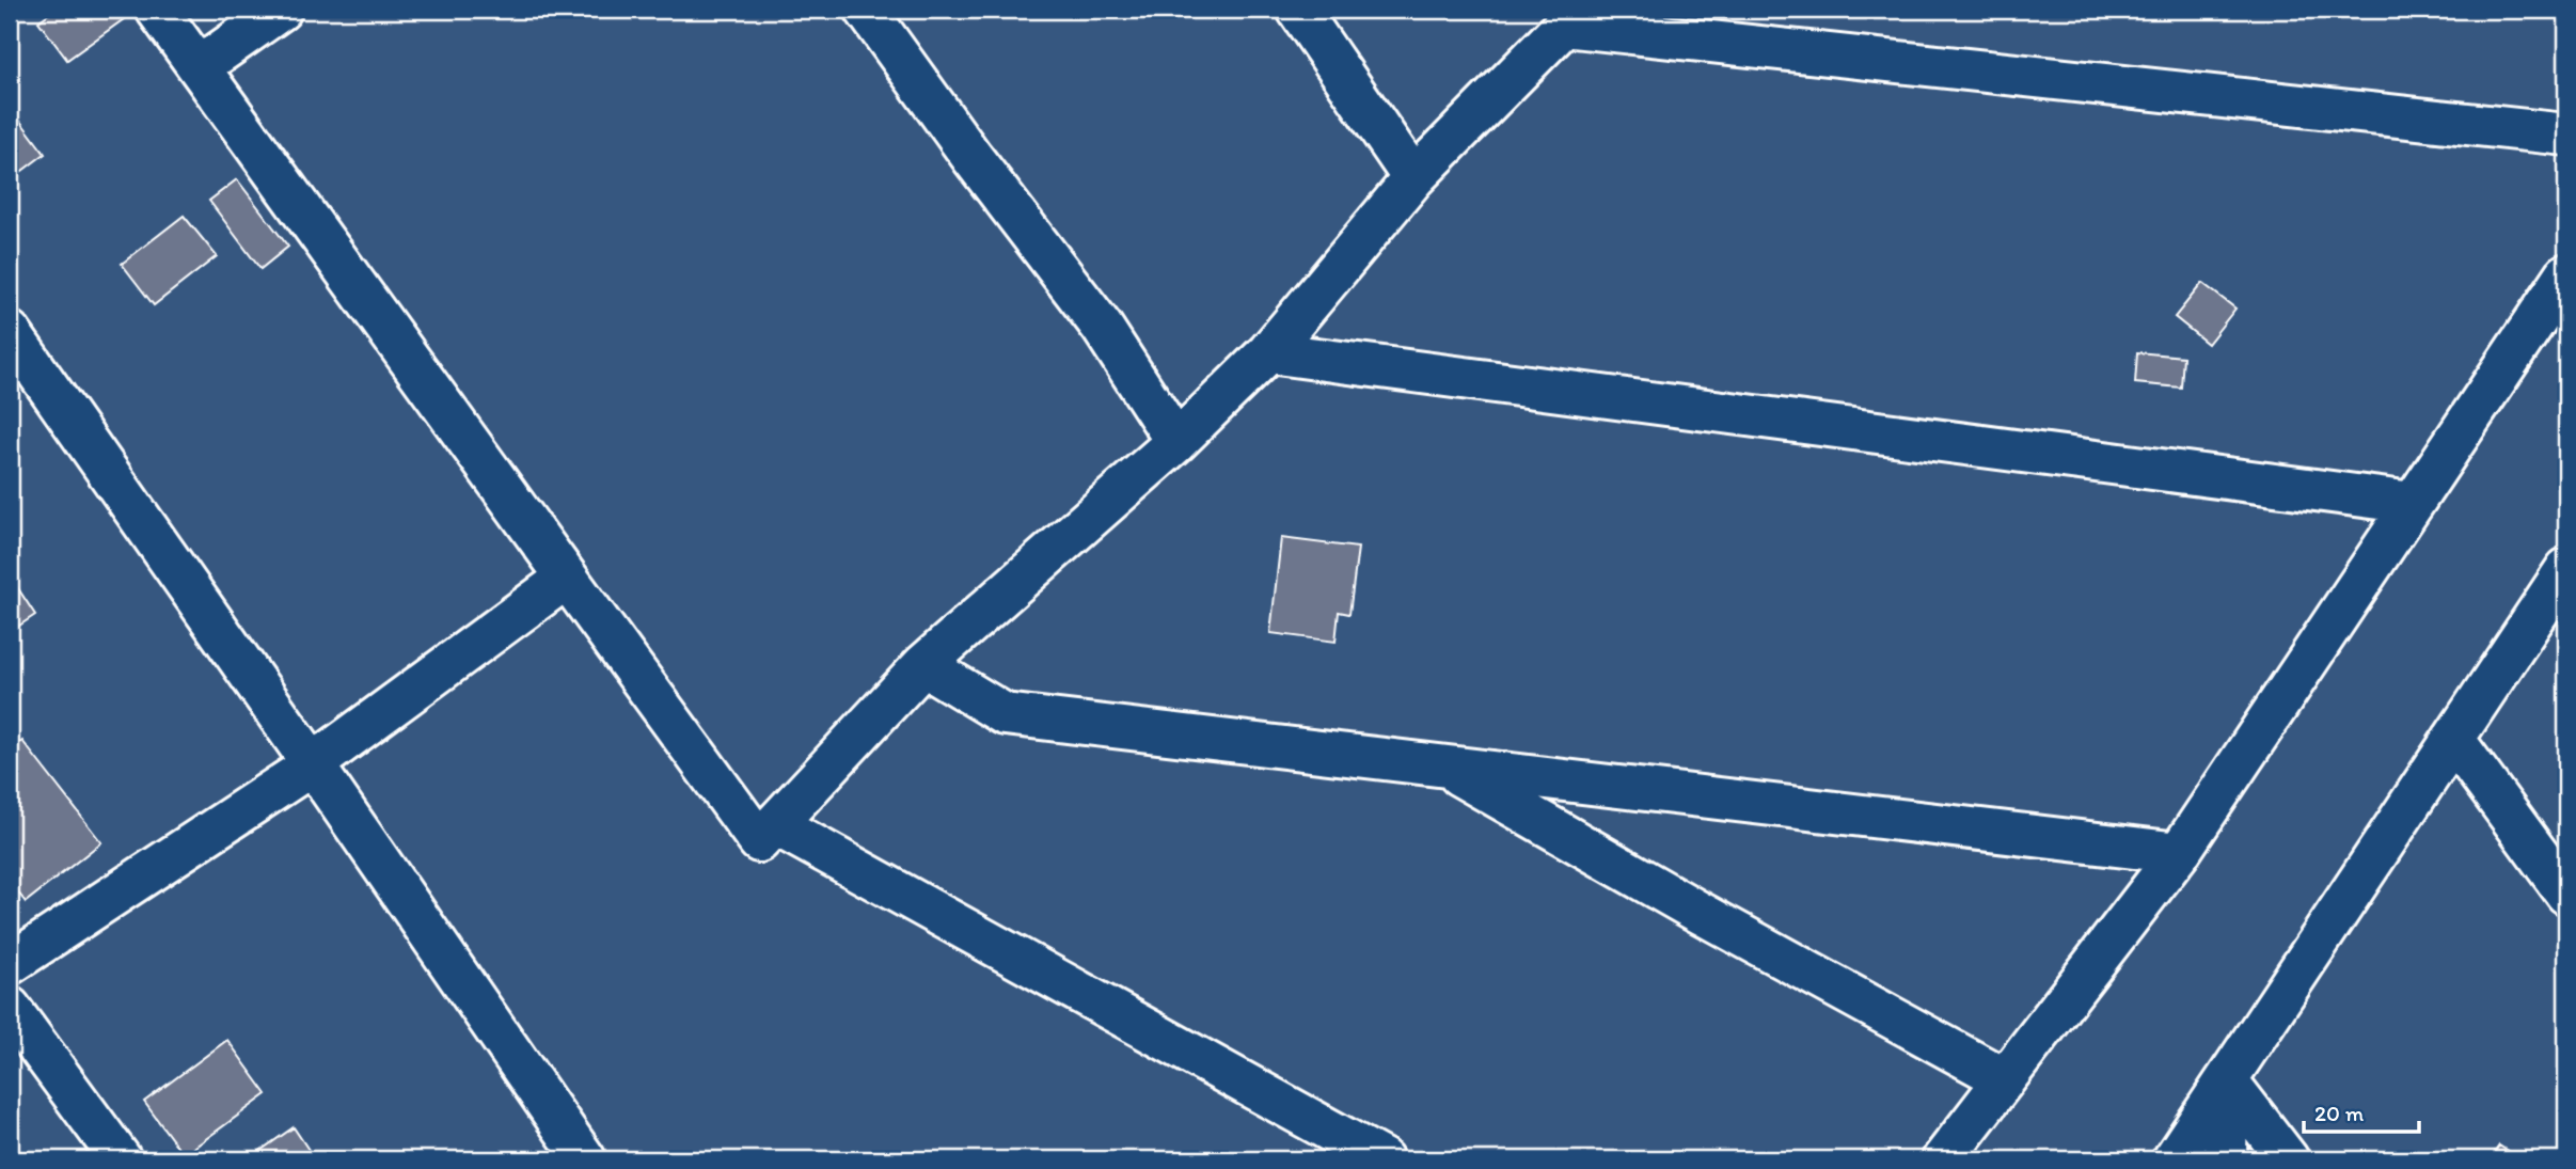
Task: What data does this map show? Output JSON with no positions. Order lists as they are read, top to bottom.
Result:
{
  "scale_bar": "20 m"
}
